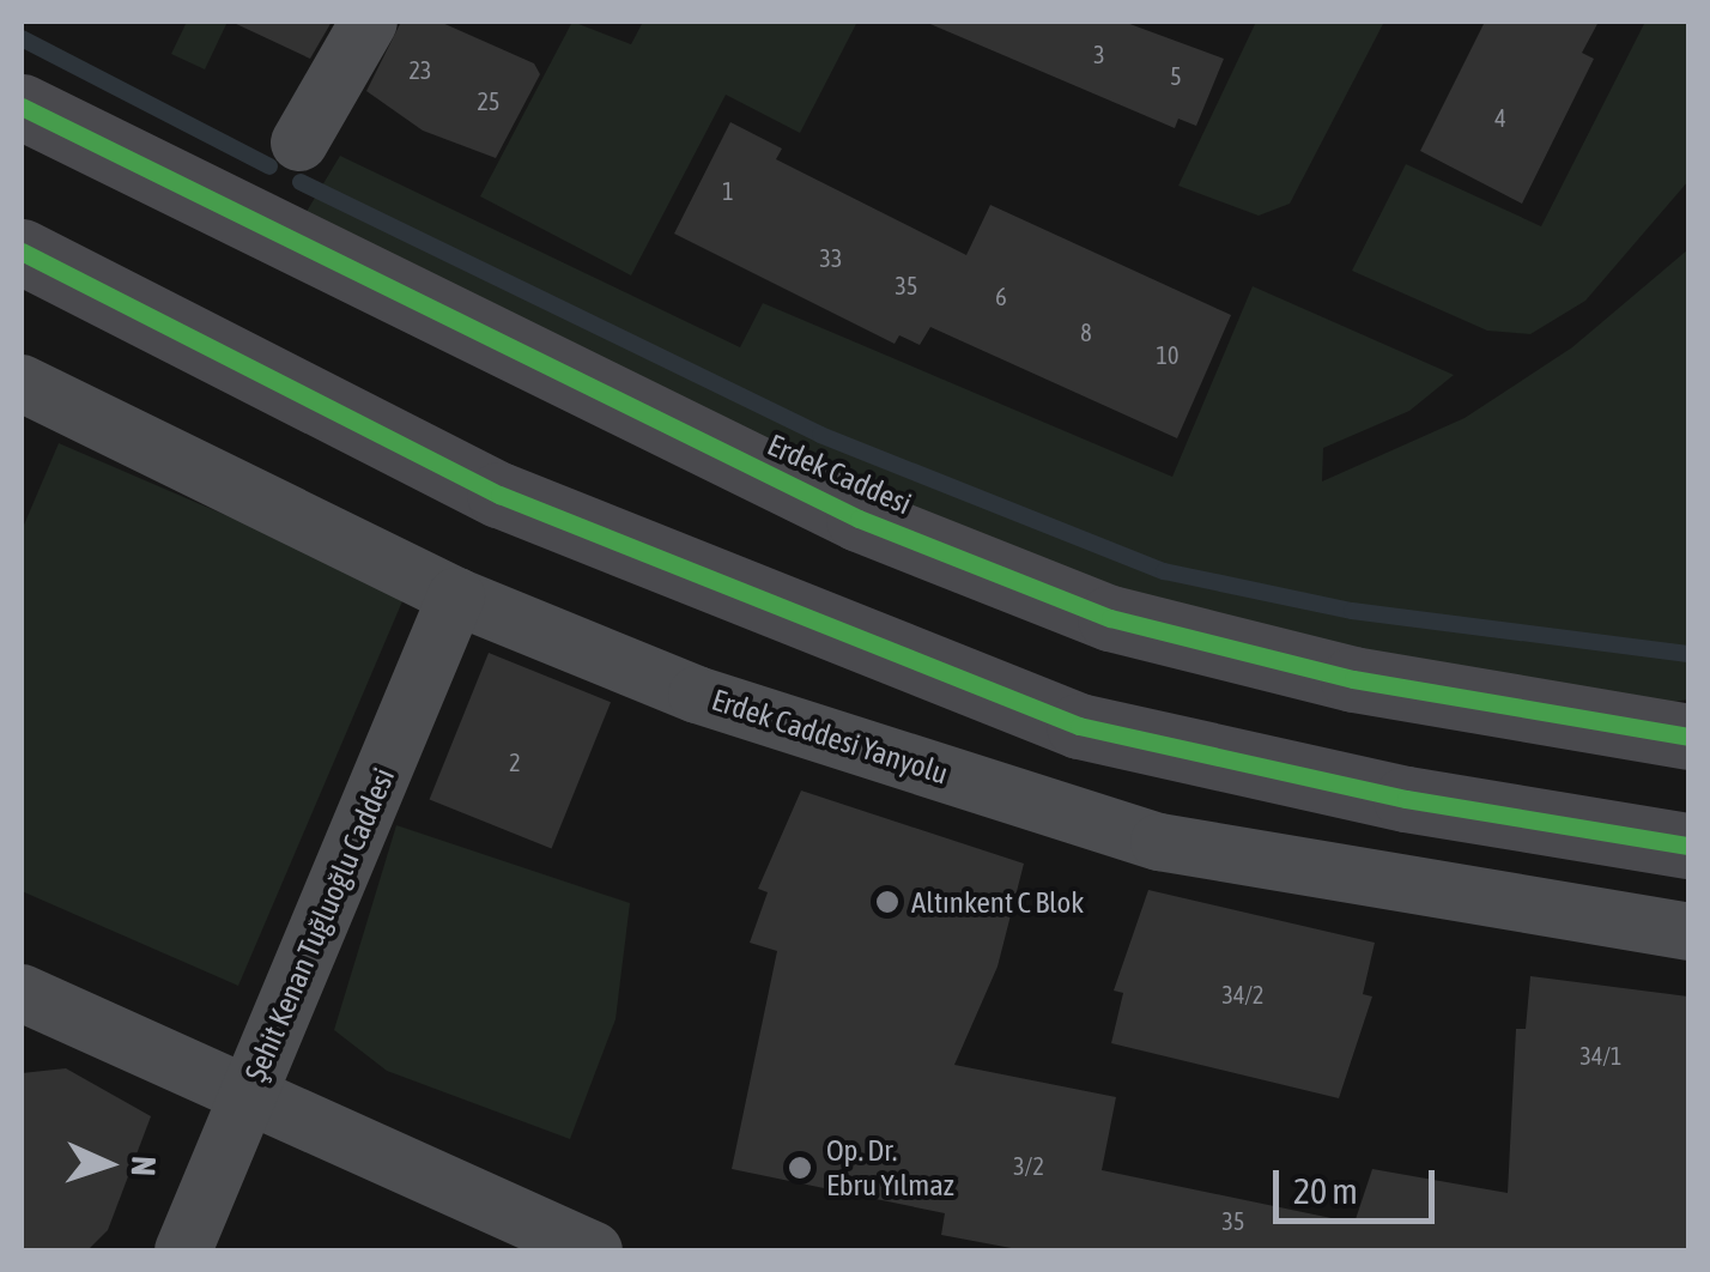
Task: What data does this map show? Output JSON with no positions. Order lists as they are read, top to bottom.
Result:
{
  "streets": {
    "highway": ["Erdek Caddesi"],
    "street": ["Erdek Caddesi Yanyolu", "Şehit Kenan Tuğluoğlu Caddesi"]
  },
  "crossings": [
    ["Erdek Caddesi Yanyolu", "Şehit Kenan Tuğluoğlu Caddesi"]
  ],
  "places": ["Altınkent C Blok", "Op. Dr. Ebru Yılmaz"],
  "house_numbers": [
    "3",
    "23",
    "5",
    "25",
    "4",
    "1",
    "33",
    "35",
    "6",
    "8",
    "10",
    "2",
    "34/2",
    "34/1",
    "3/2",
    "35"
  ],
  "scale_bar": "20 m",
  "north": "right"
}
